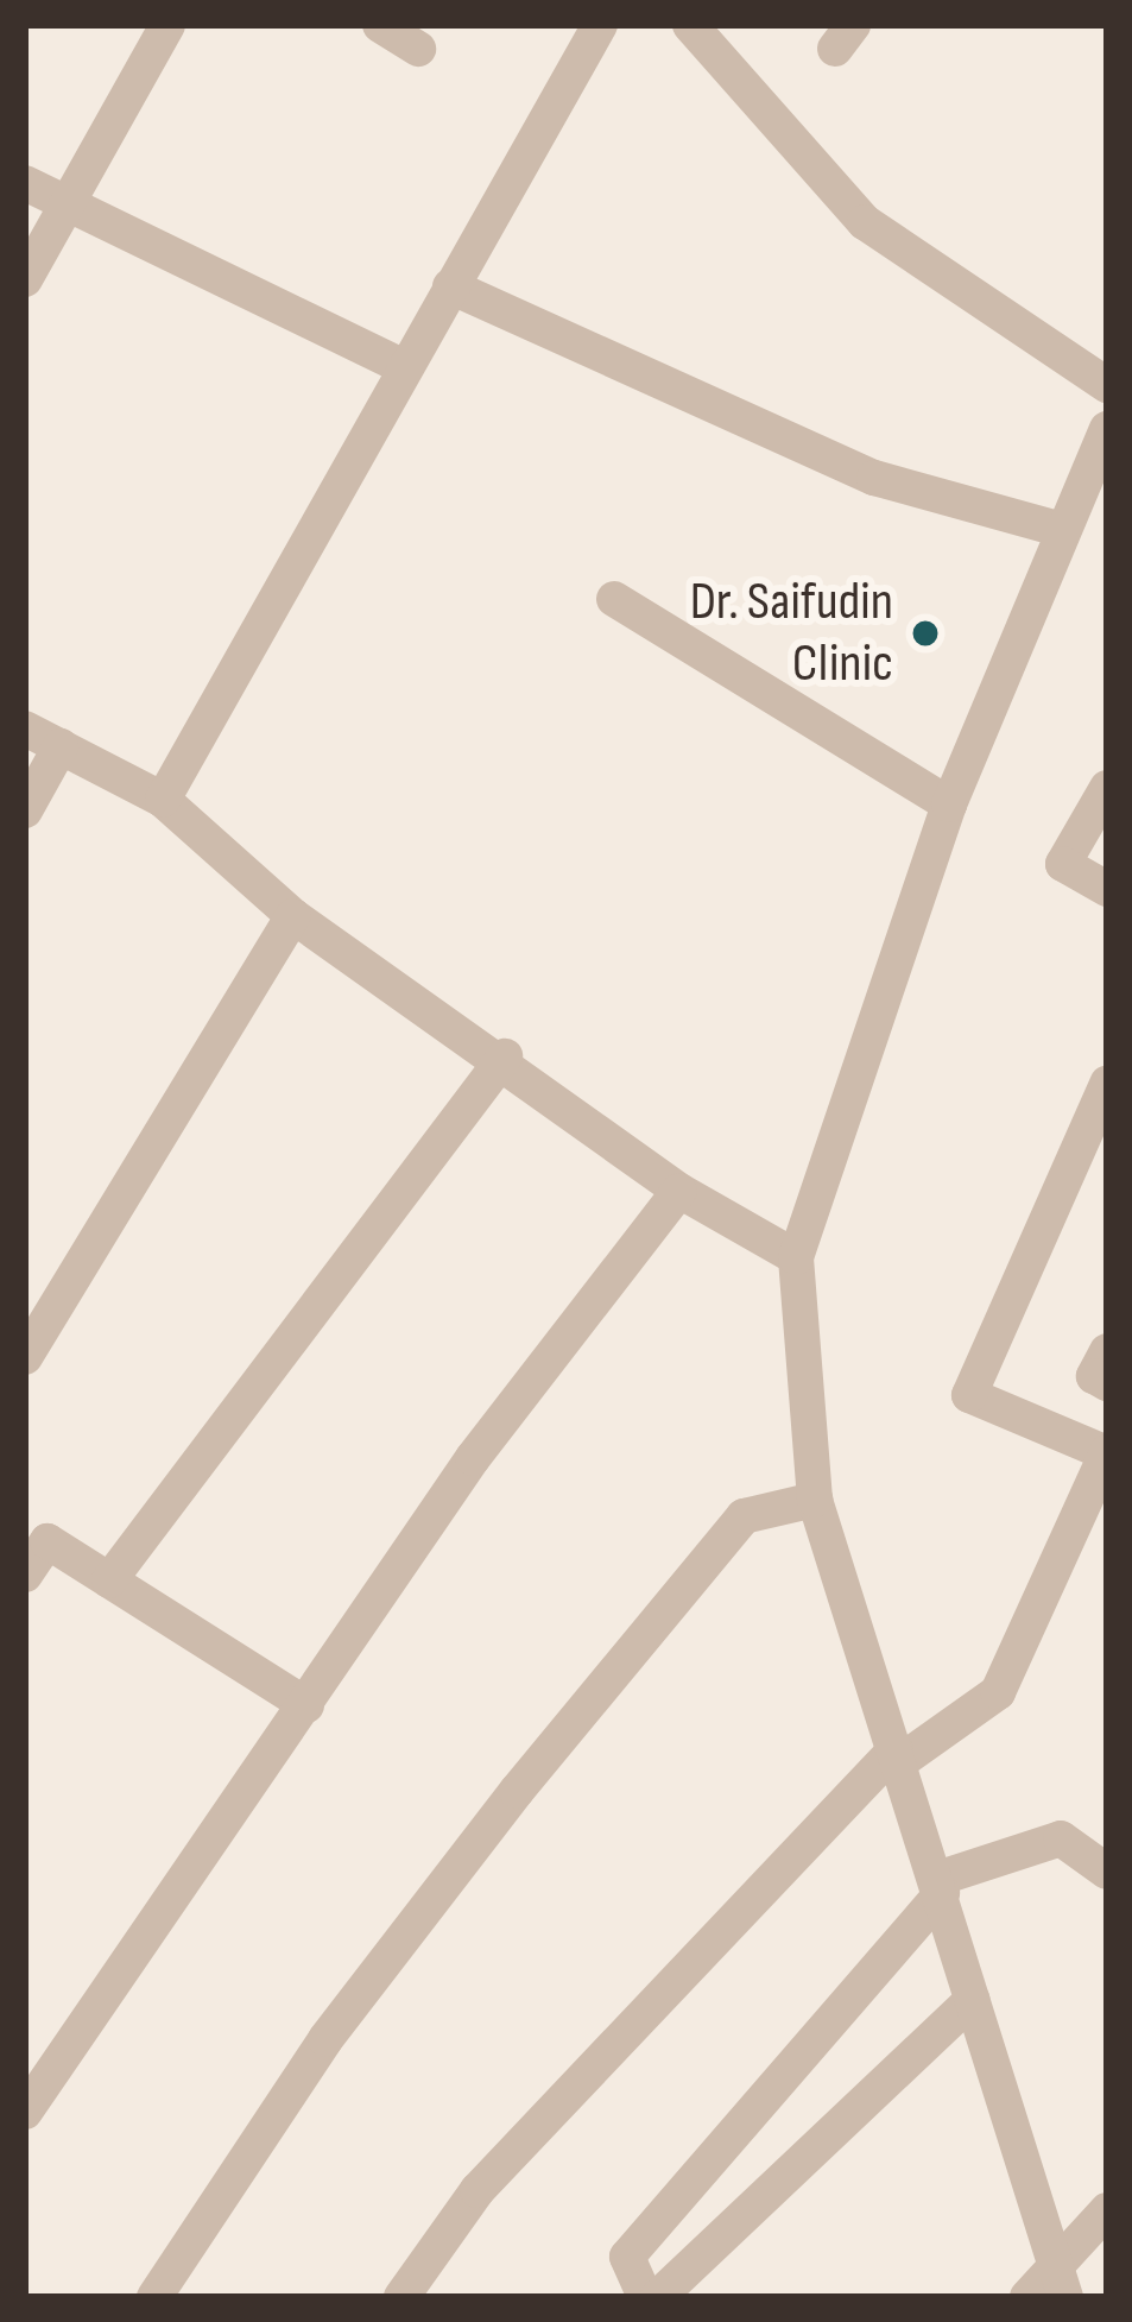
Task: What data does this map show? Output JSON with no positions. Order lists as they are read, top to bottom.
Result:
{
  "places": ["Dr. Saifudin Clinic"]
}
